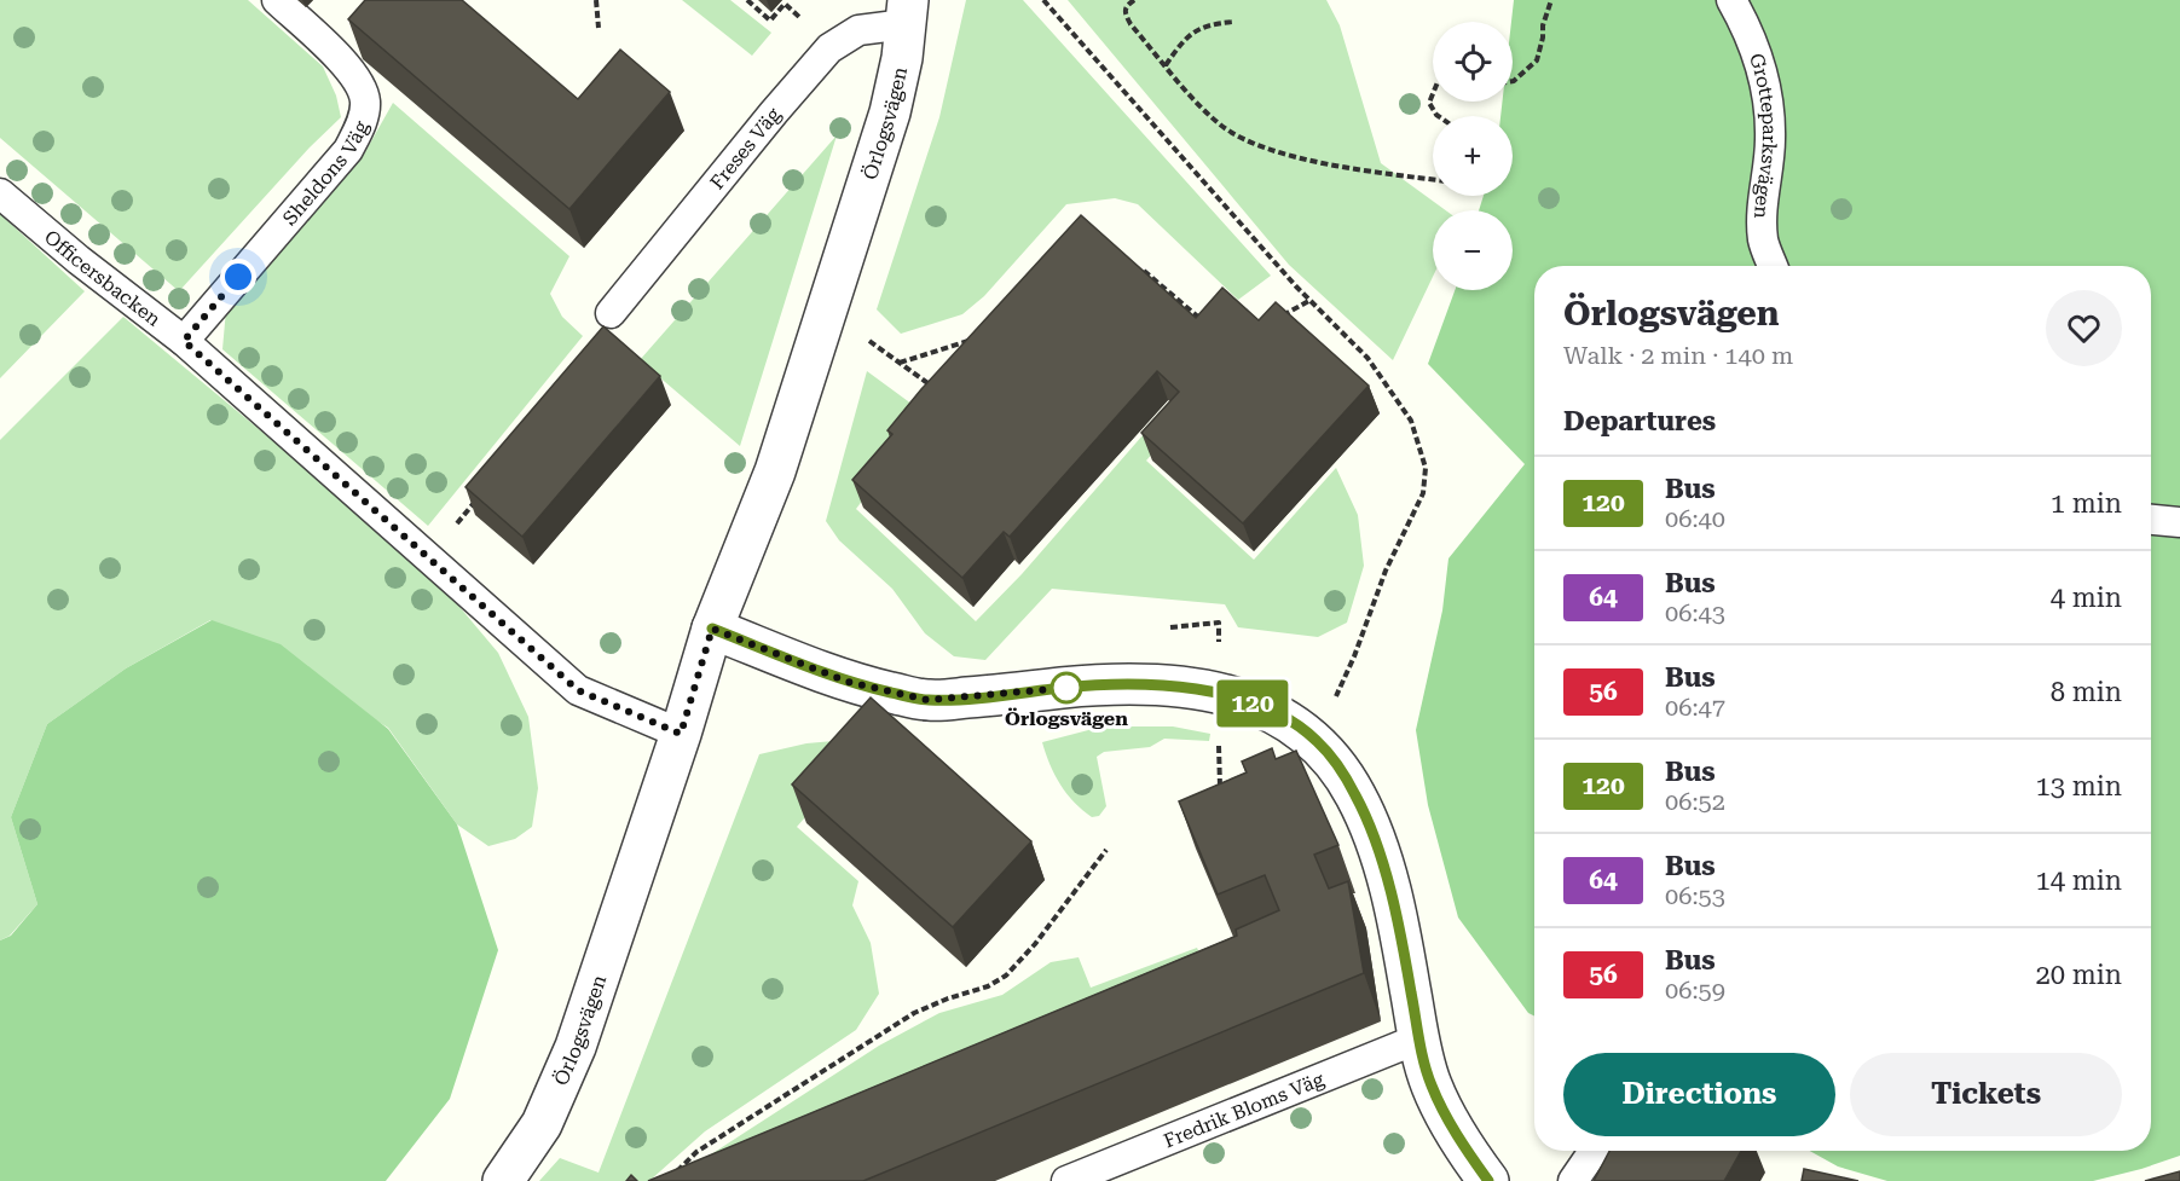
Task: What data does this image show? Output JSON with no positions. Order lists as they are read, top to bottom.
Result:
{
  "streets": {
    "street": ["Örlogsvägen"],
    "lane": [
      "Grotteparksvägen",
      "Freses Väg",
      "Sheldons Väg",
      "Officersbacken",
      "Fredrik Bloms Väg"
    ]
  },
  "crossings": [
    ["Örlogsvägen", "Freses Väg"],
    ["Örlogsvägen", "Officersbacken"],
    ["Sheldons Väg", "Officersbacken"]
  ],
  "places": ["Örlogsvägen"],
  "lines": ["bus line 120"],
  "page": {
    "on_map": "120",
    "map_buttons": ["+", "−"],
    "heading": [
      ["Örlogsvägen", "Walk · 2 min · 140 m"],
      "Departures"
    ],
    "list": [
      {
        "mark": "120",
        "name": "Bus",
        "note": "06:40",
        "value": "1 min"
      },
      {
        "mark": "64",
        "name": "Bus",
        "note": "06:43",
        "value": "4 min"
      },
      {
        "mark": "56",
        "name": "Bus",
        "note": "06:47",
        "value": "8 min"
      },
      {
        "mark": "120",
        "name": "Bus",
        "note": "06:52",
        "value": "13 min"
      },
      {
        "mark": "64",
        "name": "Bus",
        "note": "06:53",
        "value": "14 min"
      },
      {
        "mark": "56",
        "name": "Bus",
        "note": "06:59",
        "value": "20 min"
      }
    ],
    "buttons": ["Directions", "Tickets"]
  }
}
